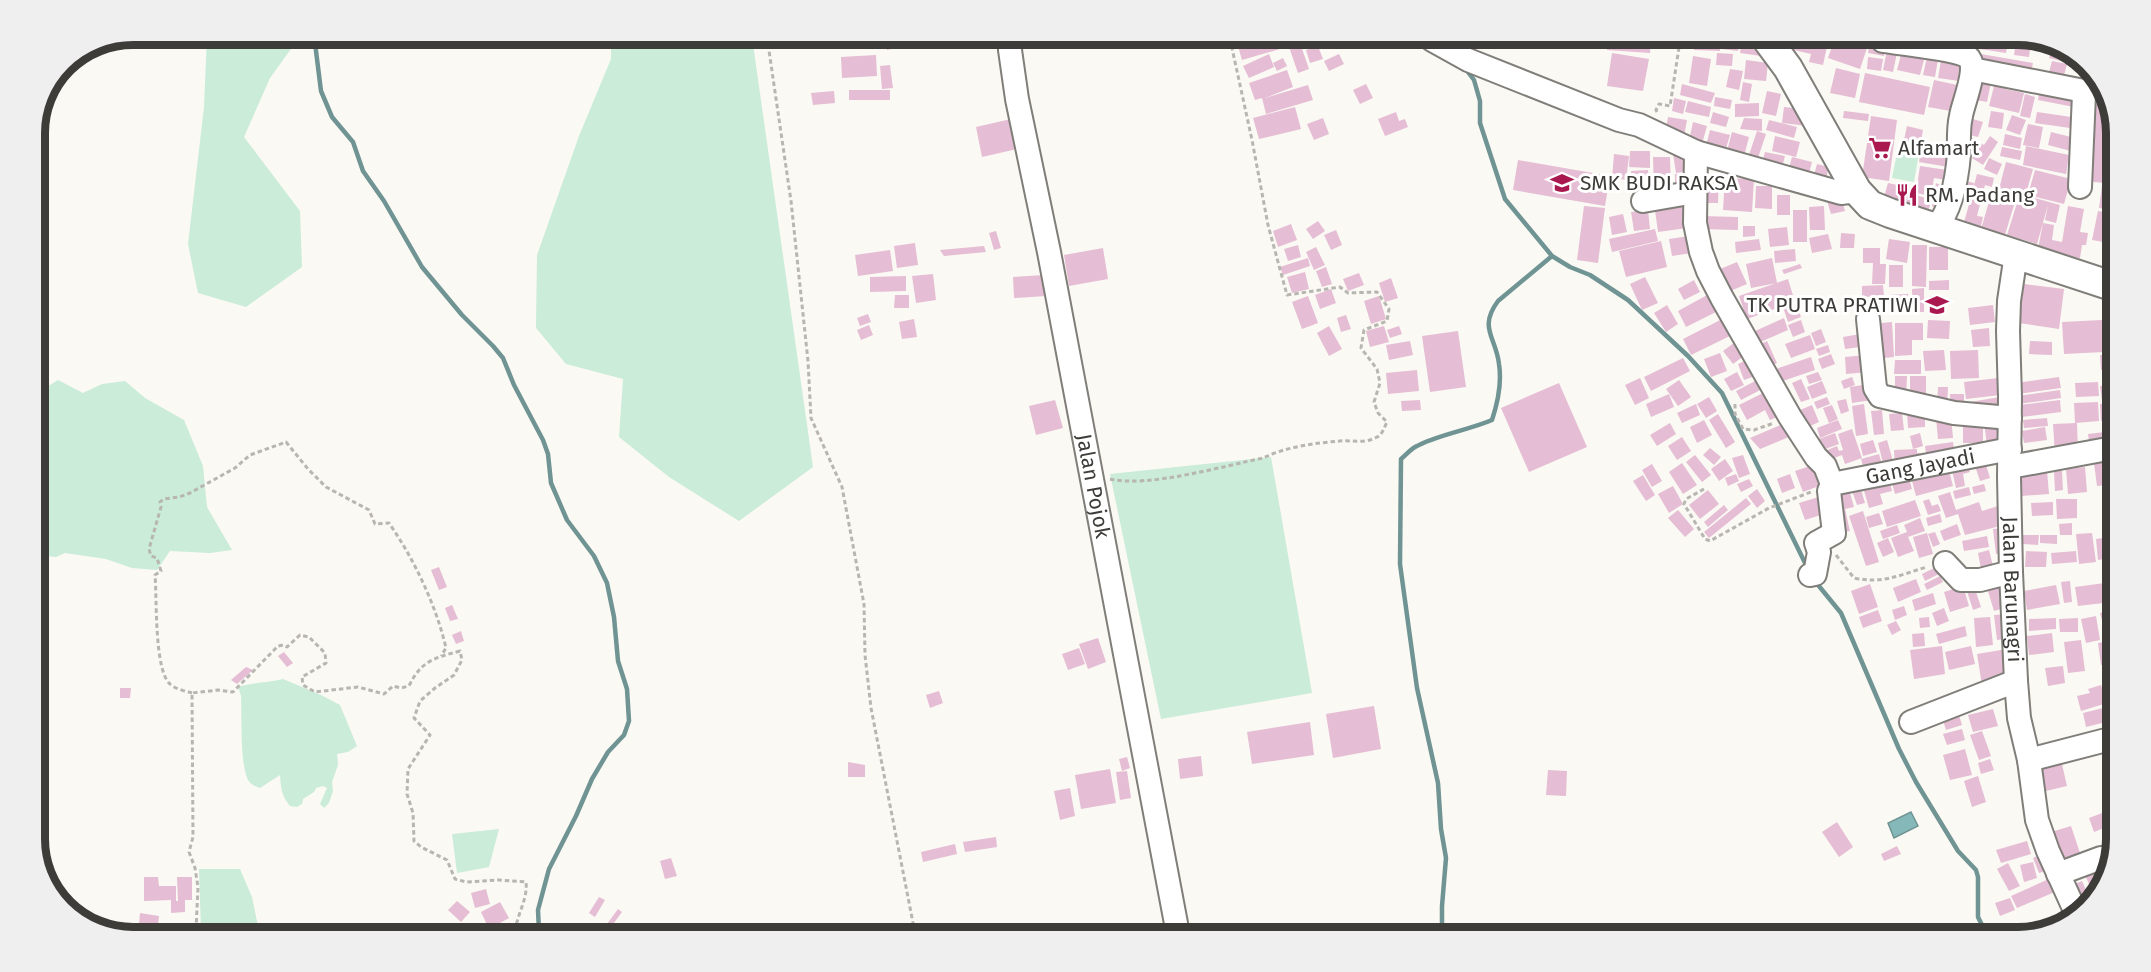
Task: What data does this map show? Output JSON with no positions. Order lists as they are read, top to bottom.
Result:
{
  "streets": {
    "street": ["Gang Jayadi", "Jalan Pojok", "Jalan Barunagri"]
  },
  "crossings": [
    ["Gang Jayadi", "Jalan Barunagri"]
  ],
  "places": {
    "supermarket": ["Alfamart"],
    "school or university": ["SMK BUDI RAKSA", "TK PUTRA PRATIWI"],
    "restaurant": ["RM. Padang"]
  }
}
